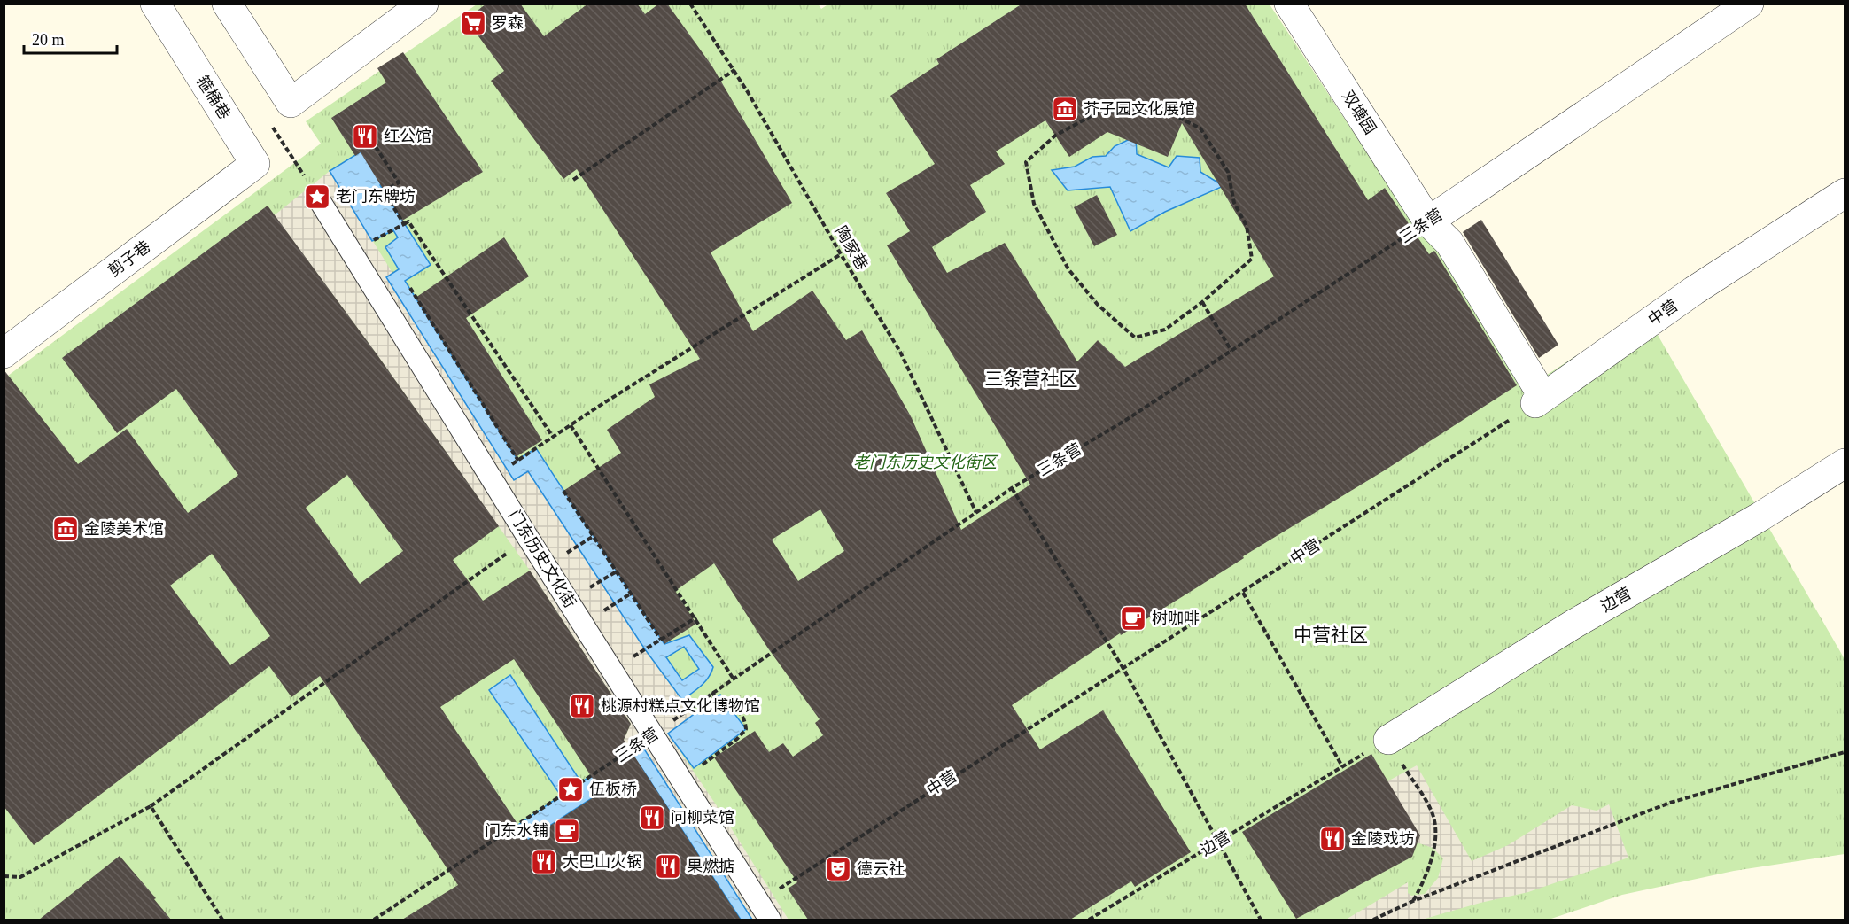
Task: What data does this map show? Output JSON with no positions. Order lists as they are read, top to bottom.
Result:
{
  "streets": {
    "street": [
      "箍桶巷",
      "双塘园",
      "三条营",
      "剪子巷",
      "中营",
      "门东历史文化街",
      "边营"
    ],
    "path": ["陶家巷"]
  },
  "crossings": [
    ["箍桶巷", "剪子巷"],
    ["双塘园", "三条营"],
    ["双塘园", "中营"],
    ["三条营", "陶家巷"],
    ["三条营", "门东历史文化街"],
    ["中营", "门东历史文化街"],
    ["中营", "边营"]
  ],
  "districts": ["三条营社区", "中营社区"],
  "parks": ["老门东历史文化街区"],
  "places": {
    "supermarket": ["罗森"],
    "museum": ["芥子园文化展馆", "金陵美术馆"],
    "restaurant": [
      "红公馆",
      "桃源村糕点文化博物馆",
      "问柳菜馆",
      "金陵戏坊",
      "大巴山火锅",
      "果燃掂"
    ],
    "place": ["老门东牌坊", "伍板桥"],
    "cafe": ["树咖啡", "门东水铺"],
    "theatre": ["德云社"]
  },
  "scale_bar": "20 m"
}
